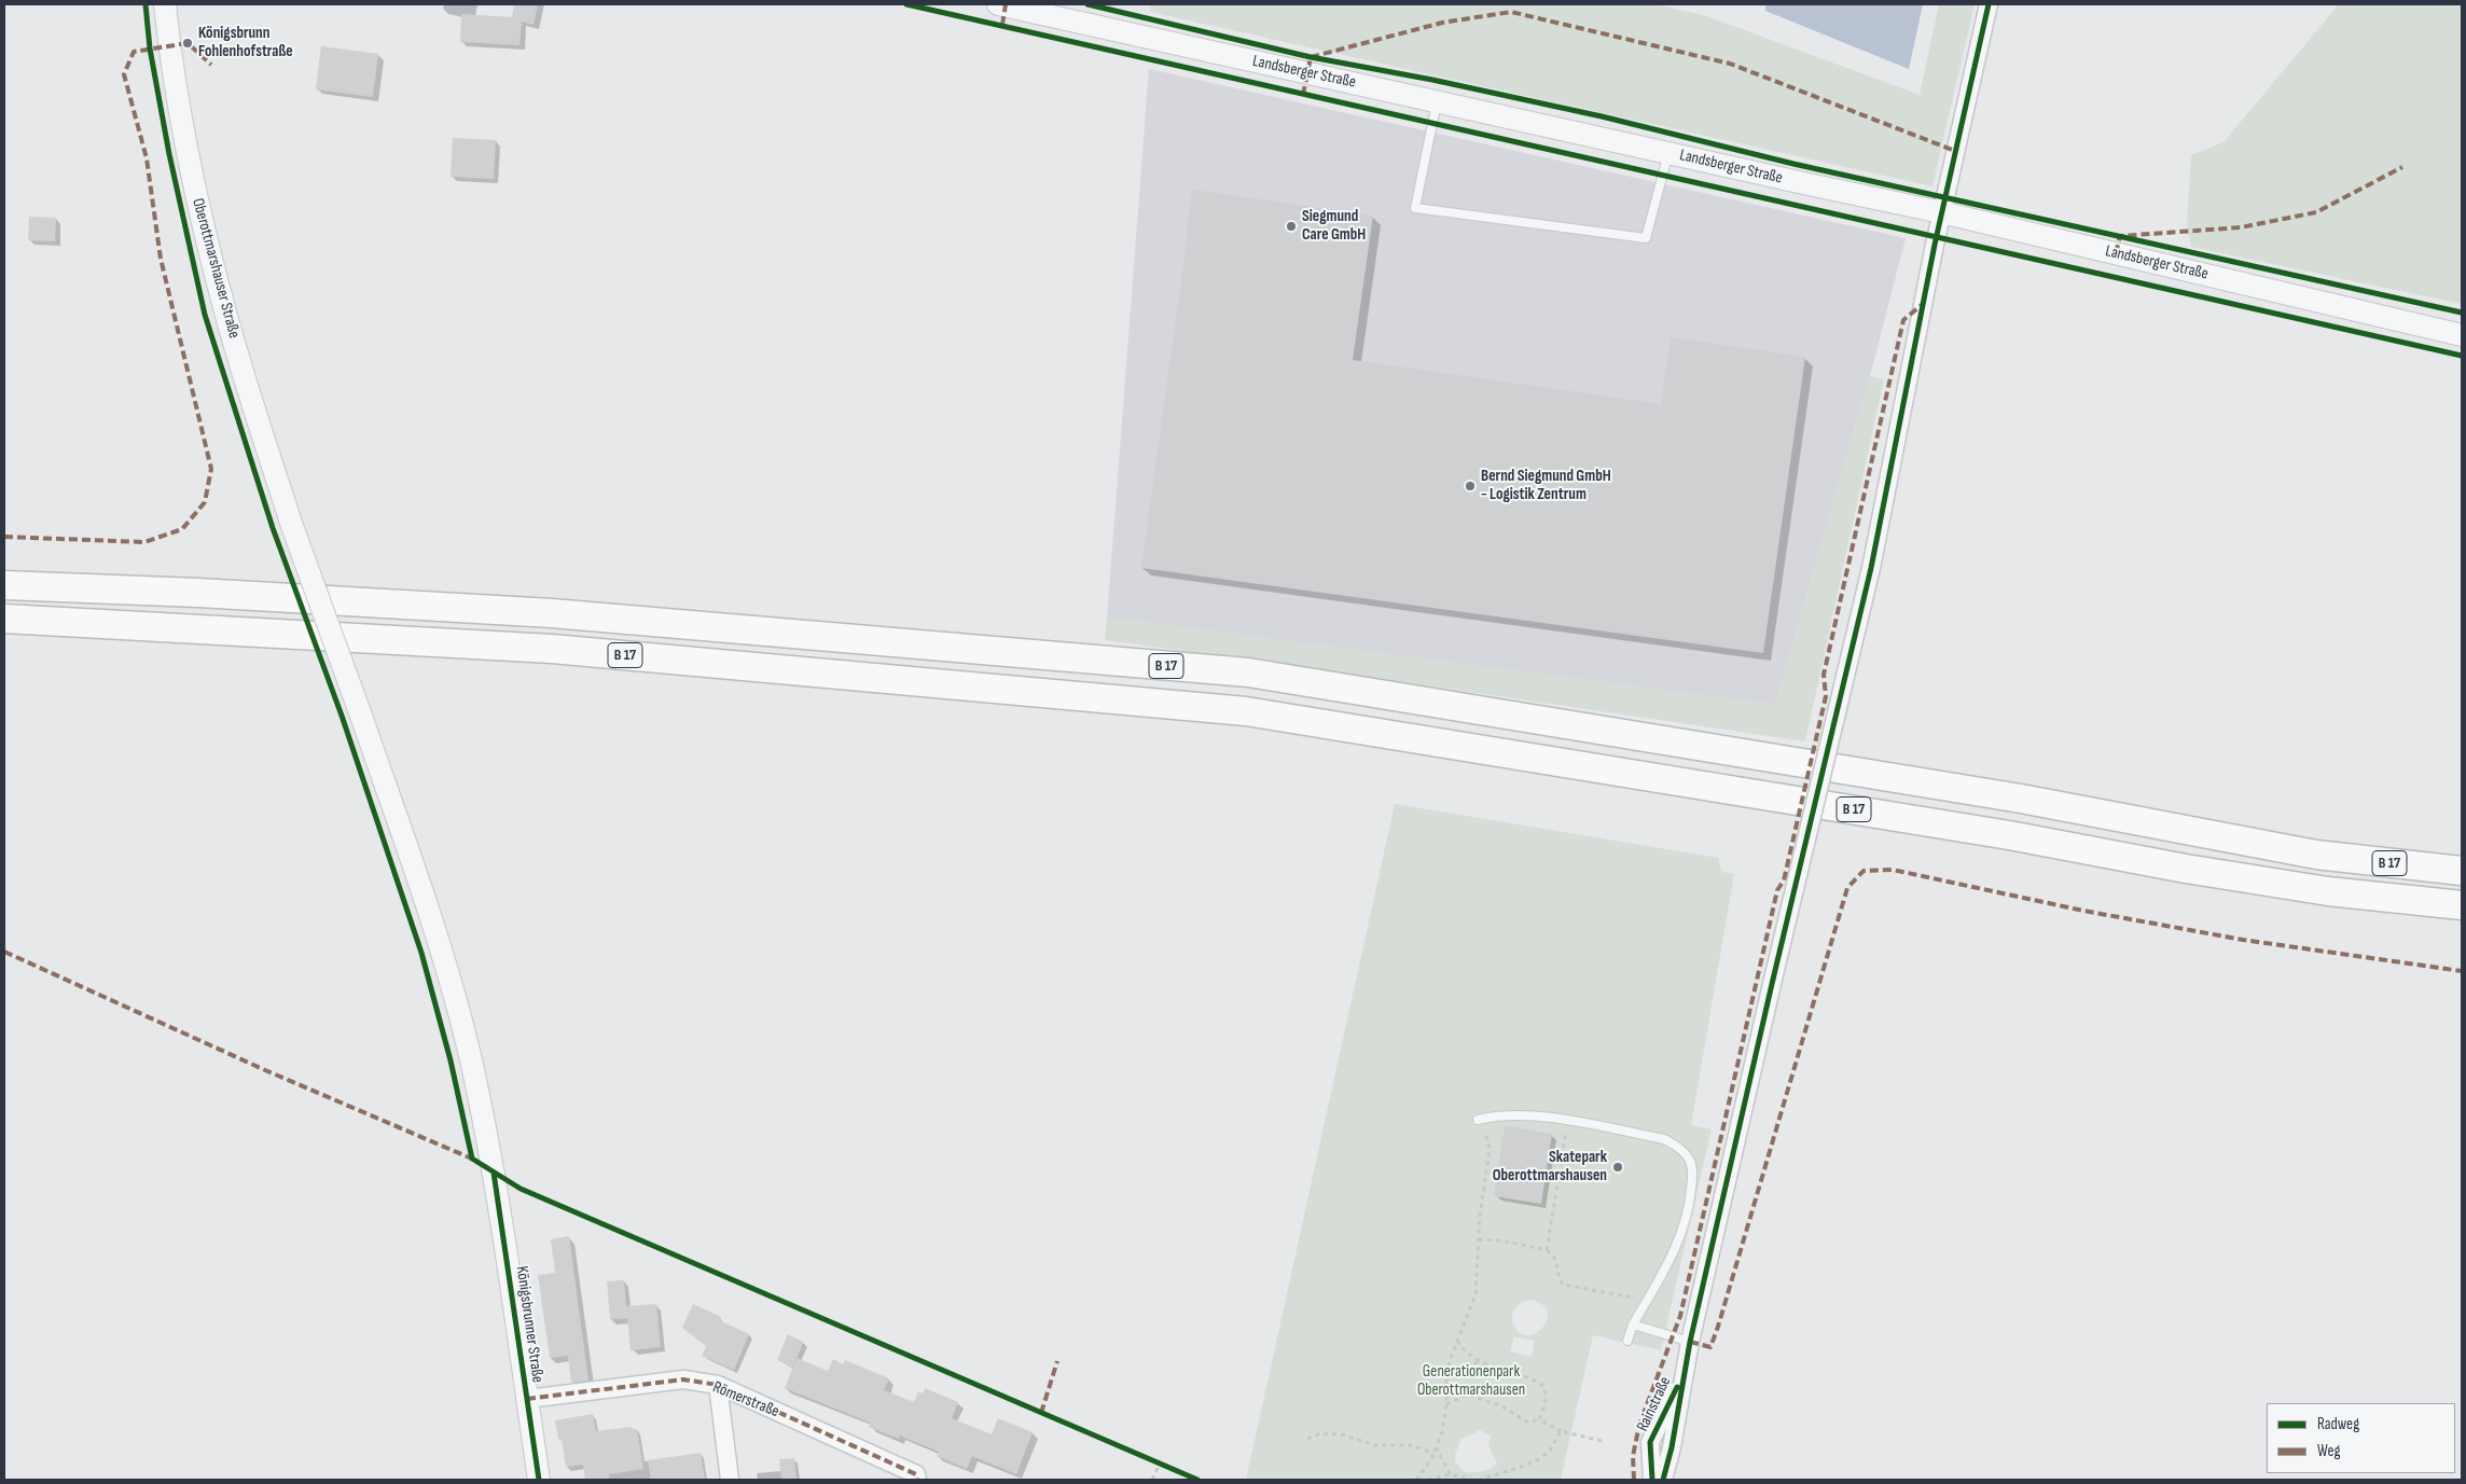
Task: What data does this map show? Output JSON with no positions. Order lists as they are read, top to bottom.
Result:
{
  "streets": {
    "highway": ["B 17"],
    "street": [
      "Landsberger Straße",
      "Oberottmarshauser Straße",
      "Königsbrunner Straße",
      "Römerstraße",
      "Rainstraße"
    ]
  },
  "crossings": [
    ["Landsberger Straße", "Rainstraße"],
    ["Oberottmarshauser Straße", "Königsbrunner Straße"],
    ["Königsbrunner Straße", "Römerstraße"]
  ],
  "parks": ["Generationenpark Oberottmarshausen"],
  "places": [
    "Königsbrunn Fohlenhofstraße",
    "Siegmund Care GmbH",
    "Bernd Siegmund GmbH - Logistik Zentrum",
    "Skatepark Oberottmarshausen"
  ],
  "legend": ["Radweg", "Weg"]
}
